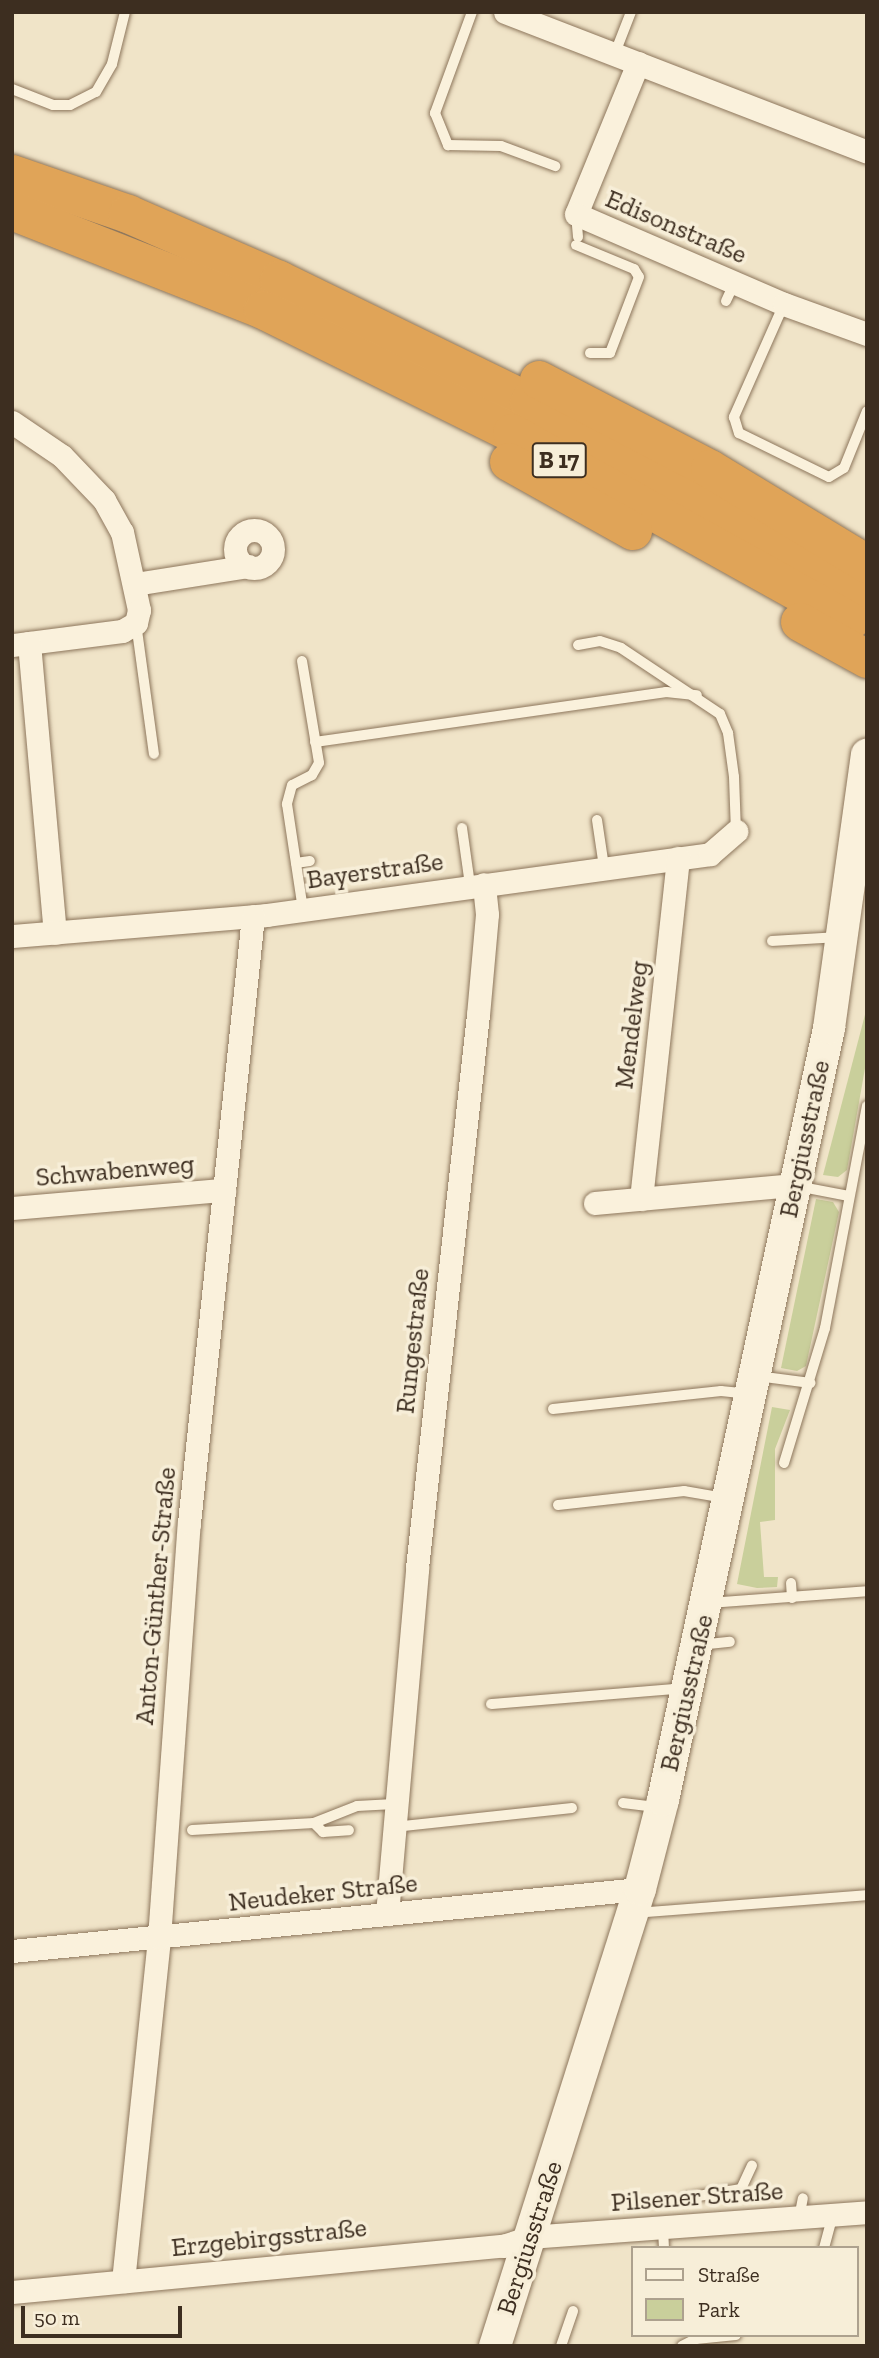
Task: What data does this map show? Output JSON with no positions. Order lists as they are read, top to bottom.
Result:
{
  "streets": {
    "highway": ["B 17"],
    "street": [
      "Edisonstraße",
      "Bayerstraße",
      "Mendelweg",
      "Bergiusstraße",
      "Schwabenweg",
      "Rungestraße",
      "Anton-Günther-Straße",
      "Neudeker Straße",
      "Pilsener Straße",
      "Erzgebirgsstraße"
    ]
  },
  "crossings": [
    ["Bayerstraße", "Mendelweg"],
    ["Bayerstraße", "Rungestraße"],
    ["Bayerstraße", "Anton-Günther-Straße"],
    ["Bergiusstraße", "Neudeker Straße"],
    ["Bergiusstraße", "Pilsener Straße"],
    ["Bergiusstraße", "Erzgebirgsstraße"],
    ["Schwabenweg", "Anton-Günther-Straße"],
    ["Rungestraße", "Neudeker Straße"],
    ["Anton-Günther-Straße", "Neudeker Straße"],
    ["Anton-Günther-Straße", "Erzgebirgsstraße"],
    ["Pilsener Straße", "Erzgebirgsstraße"]
  ],
  "legend": ["Straße", "Park"],
  "scale_bar": "50 m"
}
